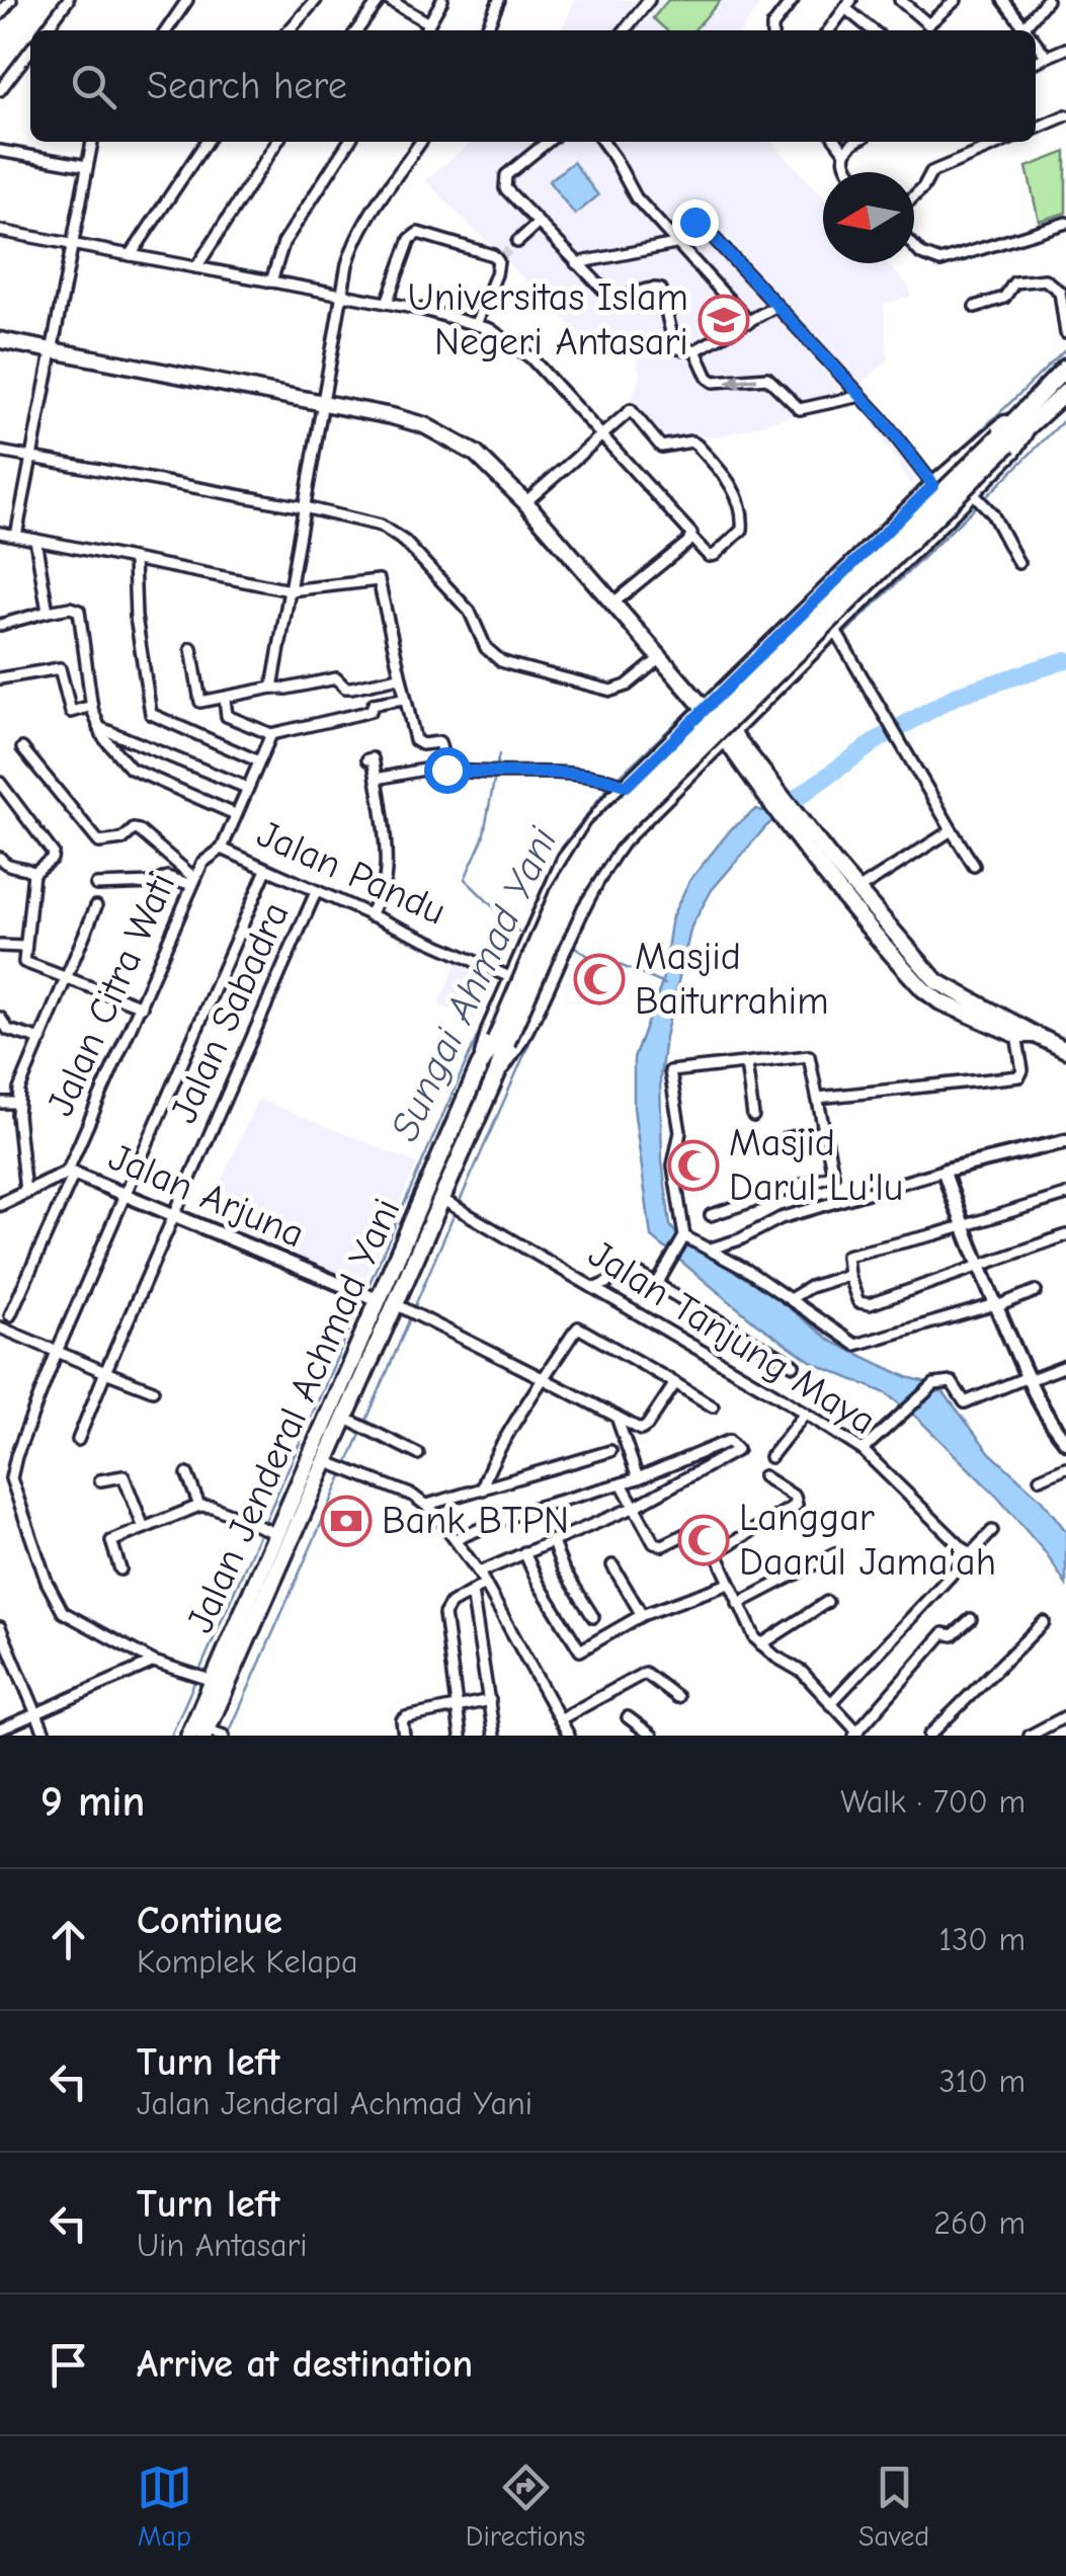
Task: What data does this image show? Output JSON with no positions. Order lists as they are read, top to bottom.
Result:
{
  "streets": {
    "highway": ["Jalan Jenderal Achmad Yani"],
    "street": [
      "Jalan Pandu",
      "Jalan Citra Wati",
      "Jalan Sabadra",
      "Jalan Arjuna",
      "Jalan Tanjung Maya"
    ]
  },
  "crossings": [
    ["Jalan Pandu", "Jalan Citra Wati"],
    ["Jalan Pandu", "Jalan Sabadra"],
    ["Jalan Pandu", "Jalan Jenderal Achmad Yani"],
    ["Jalan Citra Wati", "Jalan Arjuna"],
    ["Jalan Sabadra", "Jalan Arjuna"],
    ["Jalan Arjuna", "Jalan Jenderal Achmad Yani"],
    ["Jalan Tanjung Maya", "Jalan Jenderal Achmad Yani"]
  ],
  "water": ["Sungai Ahmad Yani"],
  "places": {
    "school or university": ["Universitas Islam Negeri Antasari"],
    "mosque": ["Masjid Baiturrahim", "Masjid Darul Lu'lu", "Langgar Daarul Jama'ah"],
    "bank": ["Bank BTPN"]
  },
  "north": "left",
  "page": {
    "search": "Search here",
    "heading": ["9 min", "Walk · 700 m"],
    "list": [
      ["Continue", "Komplek Kelapa", "130 m"],
      ["Turn left", "Jalan Jenderal Achmad Yani", "310 m"],
      ["Turn left", "Uin Antasari", "260 m"],
      "Arrive at destination"
    ],
    "nav": ["Map", "Directions", "Saved"]
  }
}
